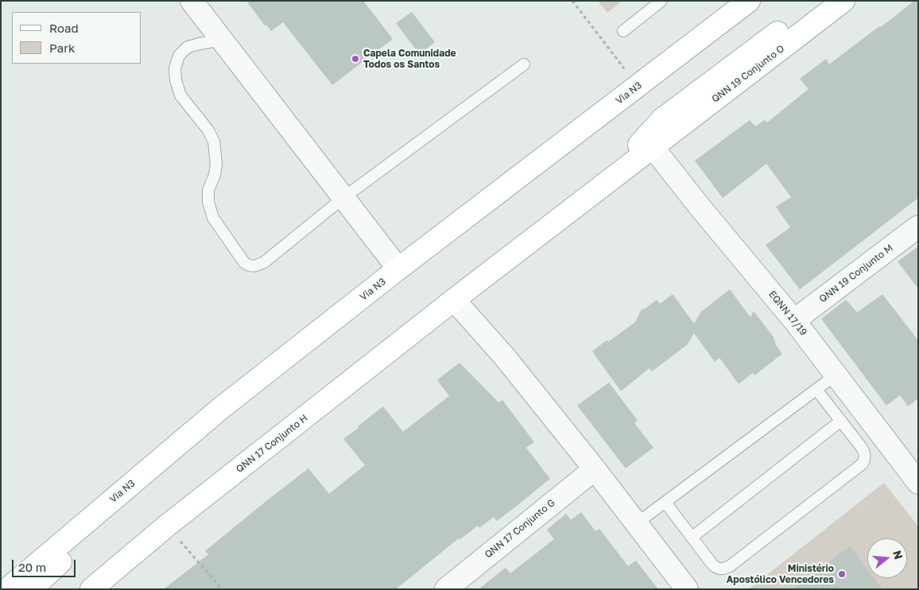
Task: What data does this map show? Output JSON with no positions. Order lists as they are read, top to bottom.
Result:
{
  "streets": {
    "main road": ["QNN 19 Conjunto O", "Via N3", "QNN 17 Conjunto H"],
    "street": ["QNN 19 Conjunto M", "EQNN 17/19", "QNN 17 Conjunto G"]
  },
  "crossings": [
    ["QNN 19 Conjunto O", "EQNN 17/19"],
    ["QNN 19 Conjunto M", "EQNN 17/19"]
  ],
  "places": ["Capela Comunidade Todos os Santos", "Ministério Apostólico Vencedores"],
  "legend": ["Road", "Park"],
  "scale_bar": "20 m",
  "north": "right"
}
